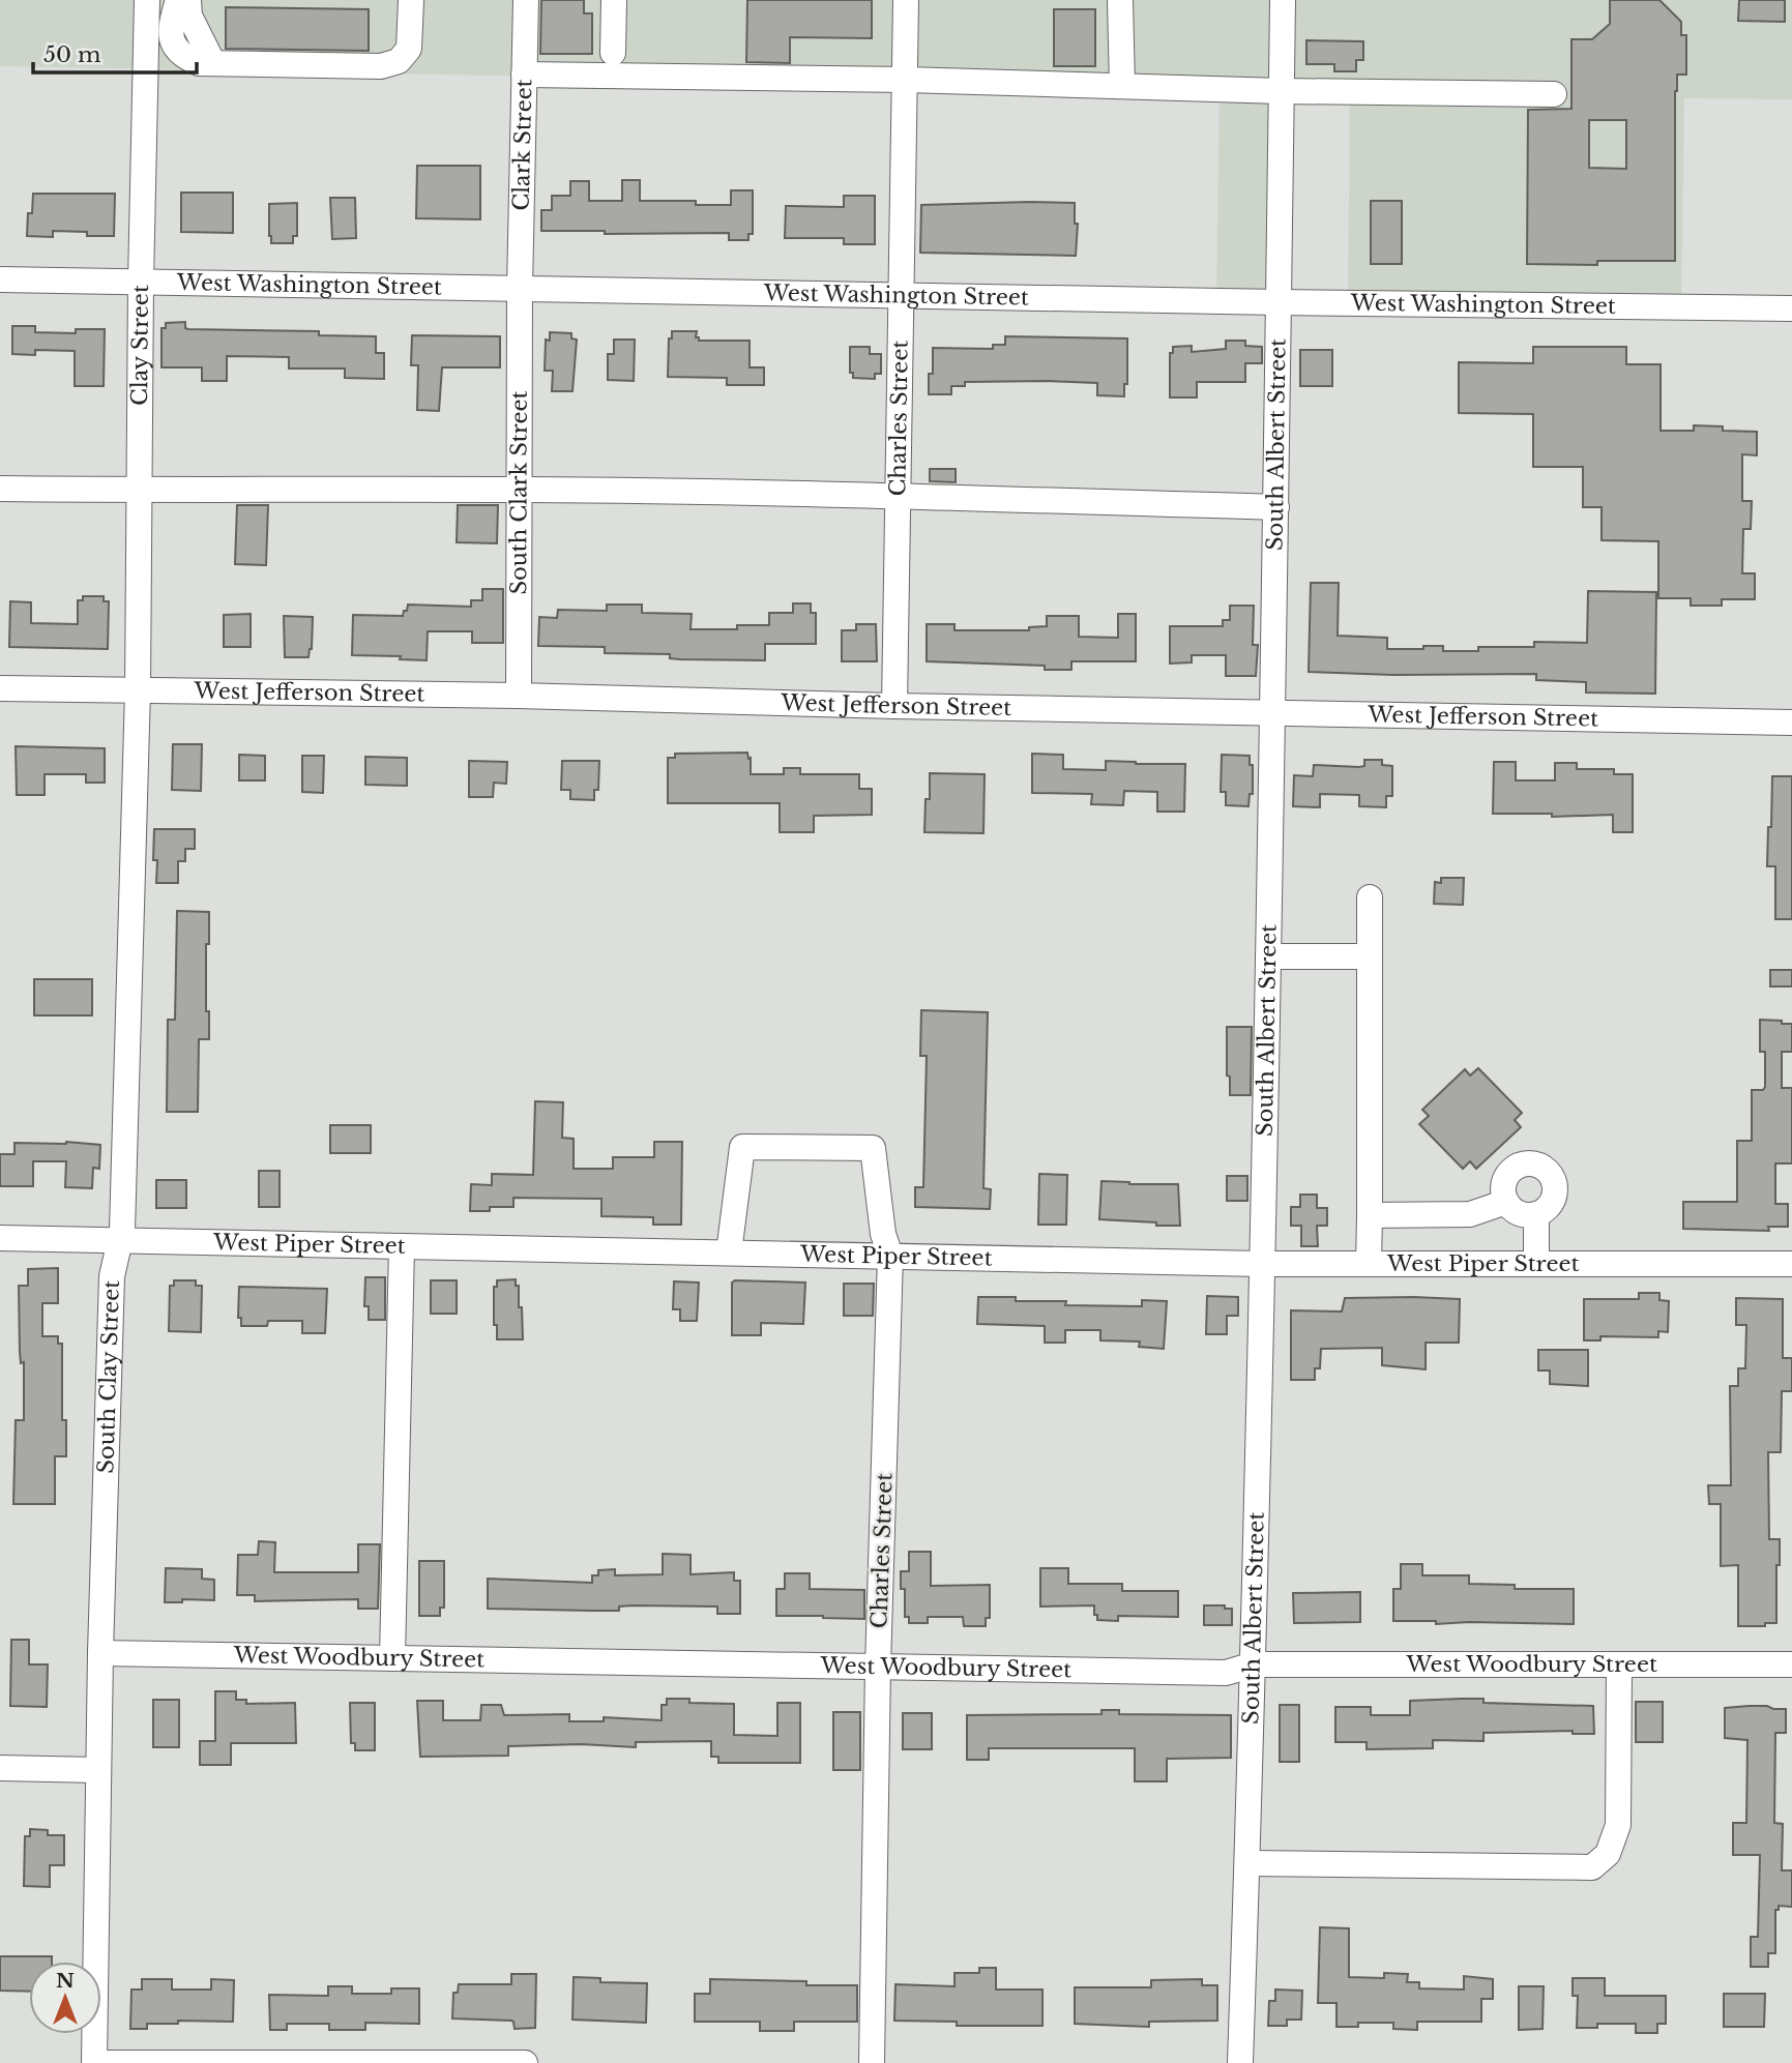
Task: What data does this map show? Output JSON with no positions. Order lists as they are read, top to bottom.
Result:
{
  "streets": {
    "street": [
      "Clark Street",
      "West Washington Street",
      "Clay Street",
      "Charles Street",
      "South Albert Street",
      "South Clark Street",
      "West Jefferson Street",
      "West Piper Street",
      "South Clay Street",
      "West Woodbury Street"
    ]
  },
  "crossings": [
    ["Clark Street", "West Washington Street"],
    ["Clark Street", "South Clark Street"],
    ["West Washington Street", "Clay Street"],
    ["West Washington Street", "Charles Street"],
    ["West Washington Street", "South Albert Street"],
    ["West Washington Street", "South Clark Street"],
    ["Clay Street", "West Jefferson Street"],
    ["Clay Street", "South Clay Street"],
    ["Charles Street", "West Jefferson Street"],
    ["Charles Street", "West Piper Street"],
    ["Charles Street", "West Woodbury Street"],
    ["South Albert Street", "West Jefferson Street"],
    ["South Albert Street", "West Piper Street"],
    ["South Albert Street", "West Woodbury Street"],
    ["South Clark Street", "West Jefferson Street"],
    ["West Jefferson Street", "South Clay Street"],
    ["West Piper Street", "South Clay Street"],
    ["South Clay Street", "West Woodbury Street"]
  ],
  "scale_bar": "50 m",
  "north": "top"
}
